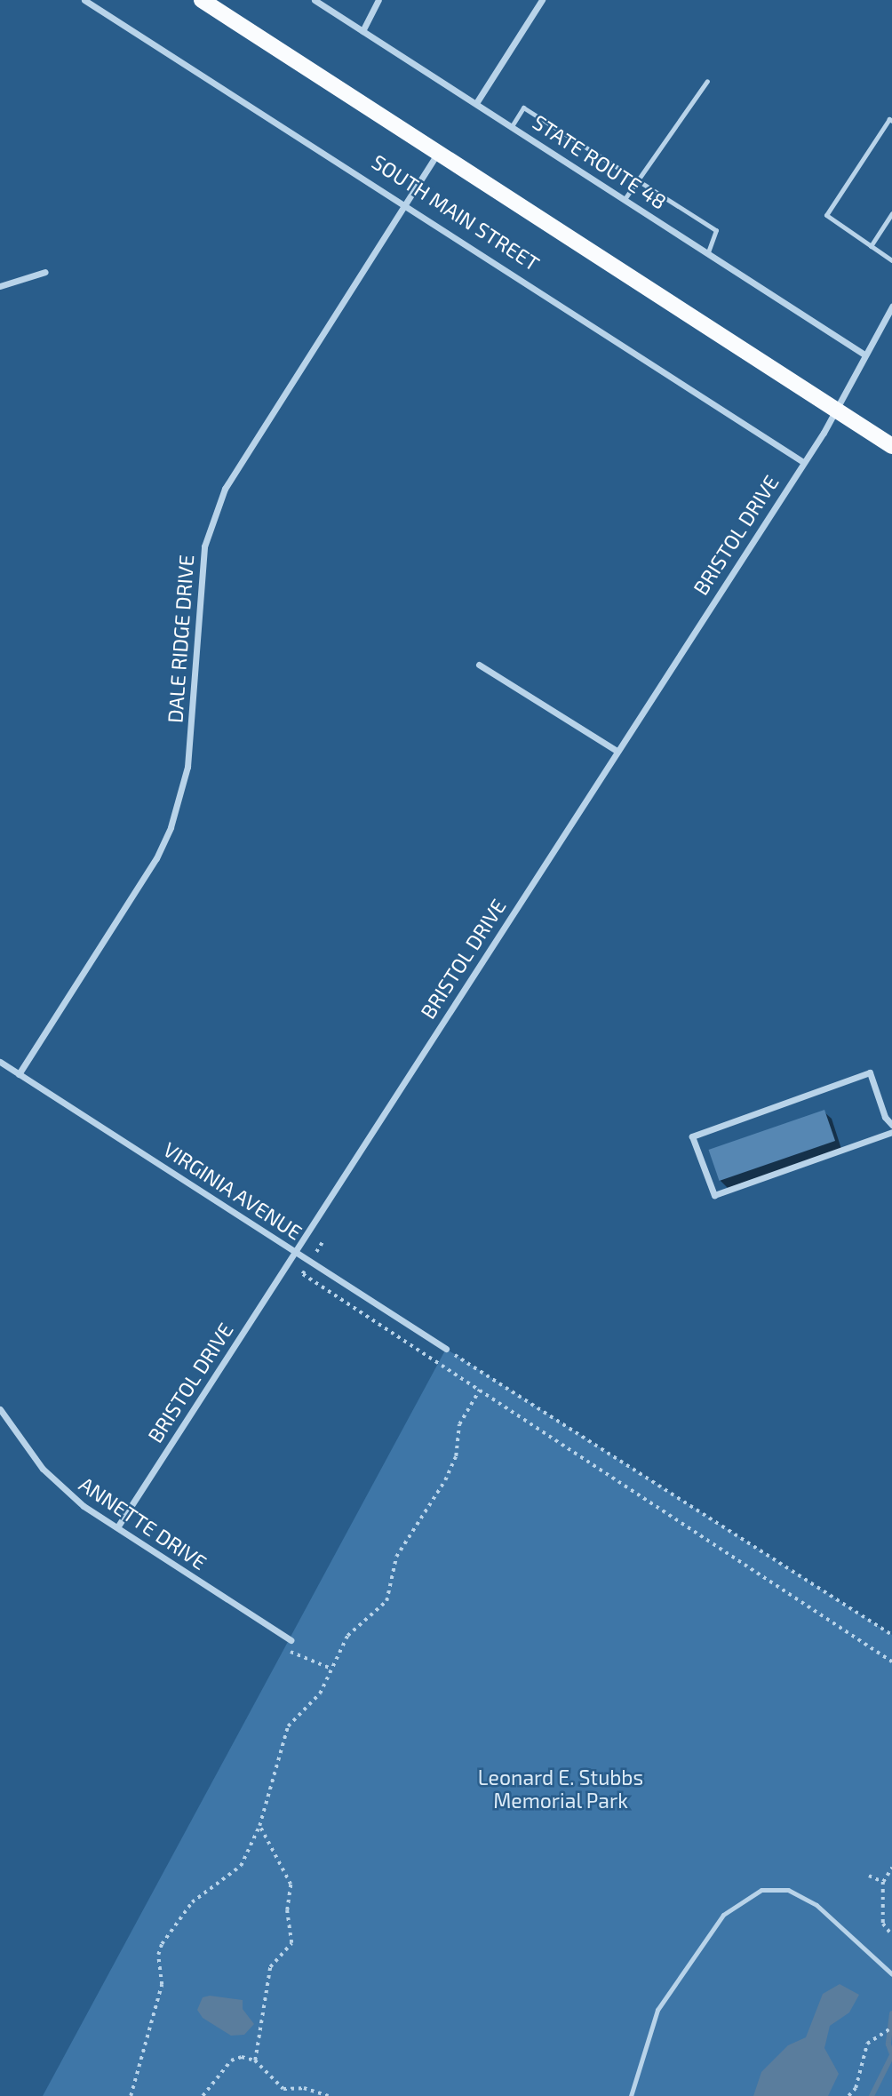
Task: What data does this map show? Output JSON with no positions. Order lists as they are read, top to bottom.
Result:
{
  "streets": {
    "main road": ["SOUTH MAIN STREET"],
    "street": [
      "STATE ROUTE 48",
      "BRISTOL DRIVE",
      "DALE RIDGE DRIVE",
      "VIRGINIA AVENUE",
      "ANNETTE DRIVE"
    ]
  },
  "crossings": [
    ["STATE ROUTE 48", "BRISTOL DRIVE"],
    ["SOUTH MAIN STREET", "BRISTOL DRIVE"],
    ["SOUTH MAIN STREET", "DALE RIDGE DRIVE"],
    ["BRISTOL DRIVE", "VIRGINIA AVENUE"],
    ["BRISTOL DRIVE", "ANNETTE DRIVE"],
    ["DALE RIDGE DRIVE", "VIRGINIA AVENUE"]
  ],
  "parks": ["Leonard E. Stubbs Memorial Park"]
}
